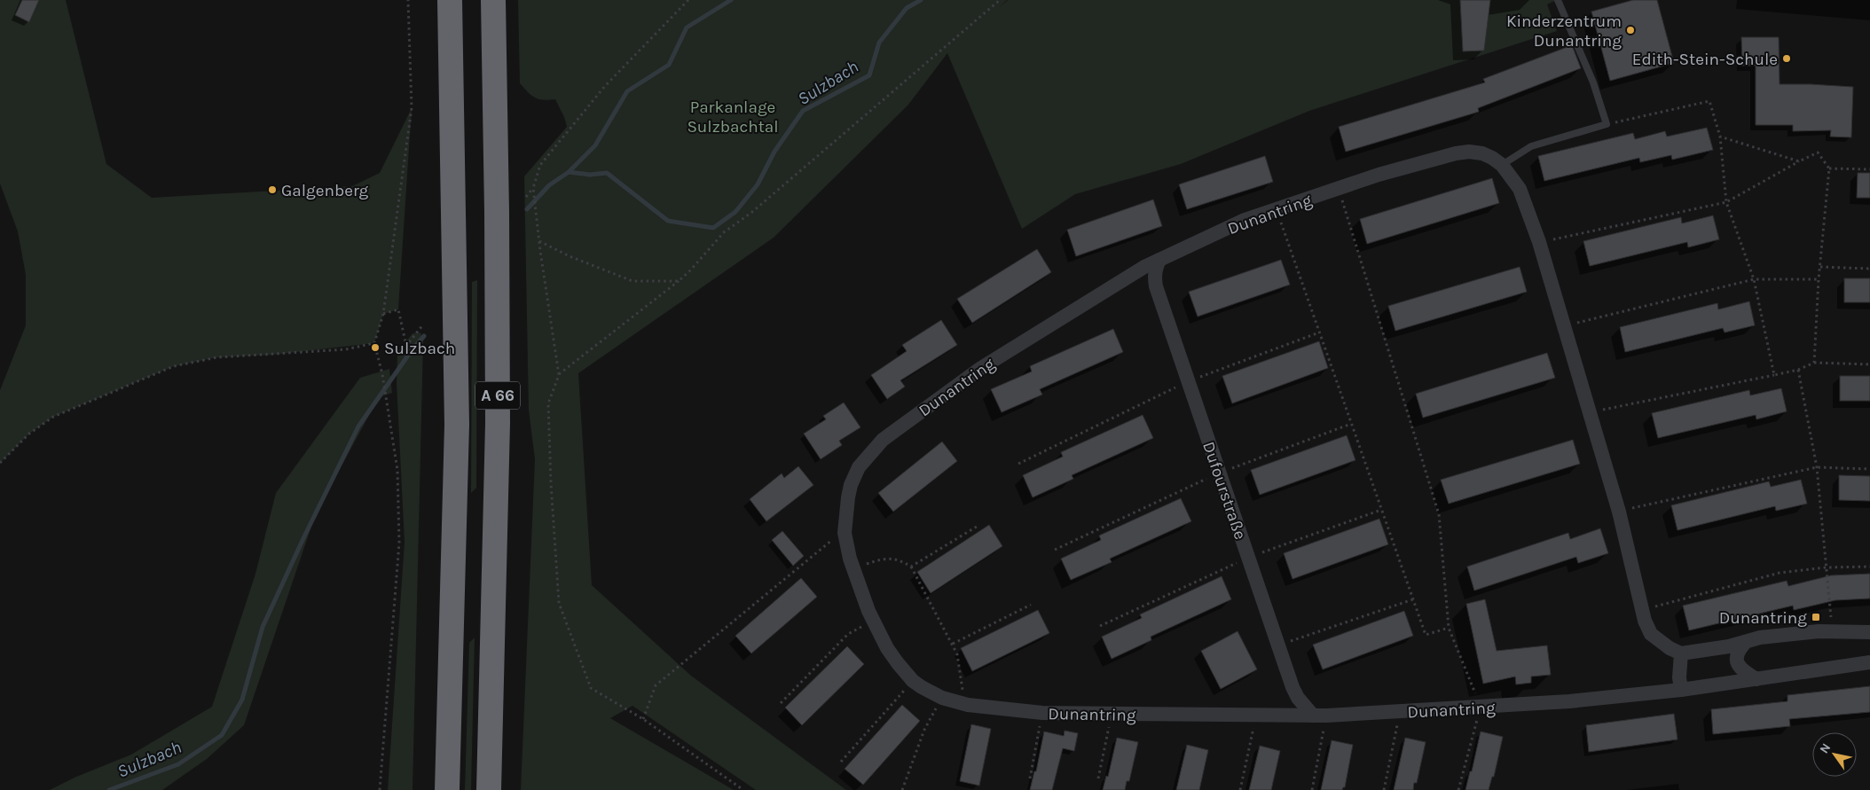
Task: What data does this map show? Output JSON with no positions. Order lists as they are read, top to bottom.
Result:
{
  "streets": {
    "highway": ["A 66"],
    "street": ["Dunantring", "Dufourstraße"]
  },
  "crossings": [
    ["Dunantring", "Dufourstraße"]
  ],
  "water": ["Sulzbach"],
  "parks": ["Parkanlage Sulzbachtal"],
  "places": {
    "other": [
      "Kinderzentrum Dunantring",
      "Edith-Stein-Schule",
      "Galgenberg",
      "Sulzbach"
    ],
    "transit": ["Dunantring"]
  },
  "north": "top left"
}
